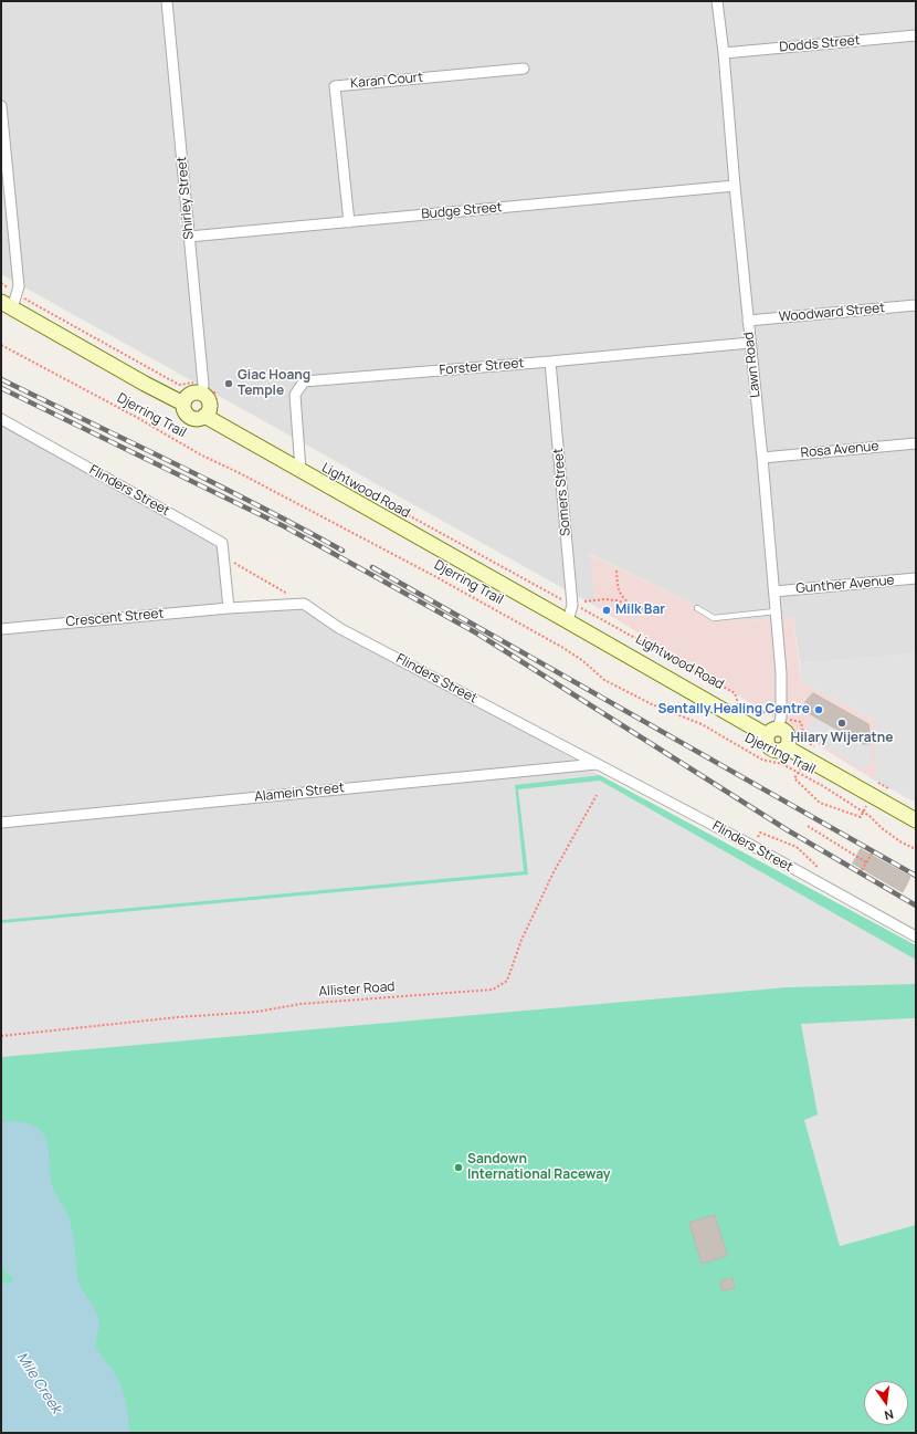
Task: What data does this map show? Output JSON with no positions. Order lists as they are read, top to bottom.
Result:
{
  "streets": {
    "main road": ["Lightwood Road"],
    "street": [
      "Dodds Street",
      "Karan Court",
      "Shirley Street",
      "Budge Street",
      "Woodward Street",
      "Lawn Road",
      "Forster Street",
      "Rosa Avenue",
      "Flinders Street",
      "Somers Street",
      "Gunther Avenue",
      "Crescent Street",
      "Alamein Street"
    ],
    "path": ["Djerring Trail", "Allister Road"]
  },
  "crossings": [
    ["Dodds Street", "Lawn Road"],
    ["Karan Court", "Budge Street"],
    ["Shirley Street", "Budge Street"],
    ["Shirley Street", "Lightwood Road"],
    ["Budge Street", "Lawn Road"],
    ["Woodward Street", "Lawn Road"],
    ["Lawn Road", "Forster Street"],
    ["Lawn Road", "Rosa Avenue"],
    ["Lawn Road", "Lightwood Road"],
    ["Lawn Road", "Gunther Avenue"],
    ["Forster Street", "Lightwood Road"],
    ["Forster Street", "Somers Street"],
    ["Flinders Street", "Crescent Street"],
    ["Flinders Street", "Alamein Street"],
    ["Lightwood Road", "Somers Street"]
  ],
  "water": ["Mile Creek"],
  "places": [
    "Giac Hoang Temple",
    "Milk Bar",
    "Sentally Healing Centre",
    "Hilary Wijeratne",
    "Sandown International Raceway"
  ],
  "north": "bottom"
}
